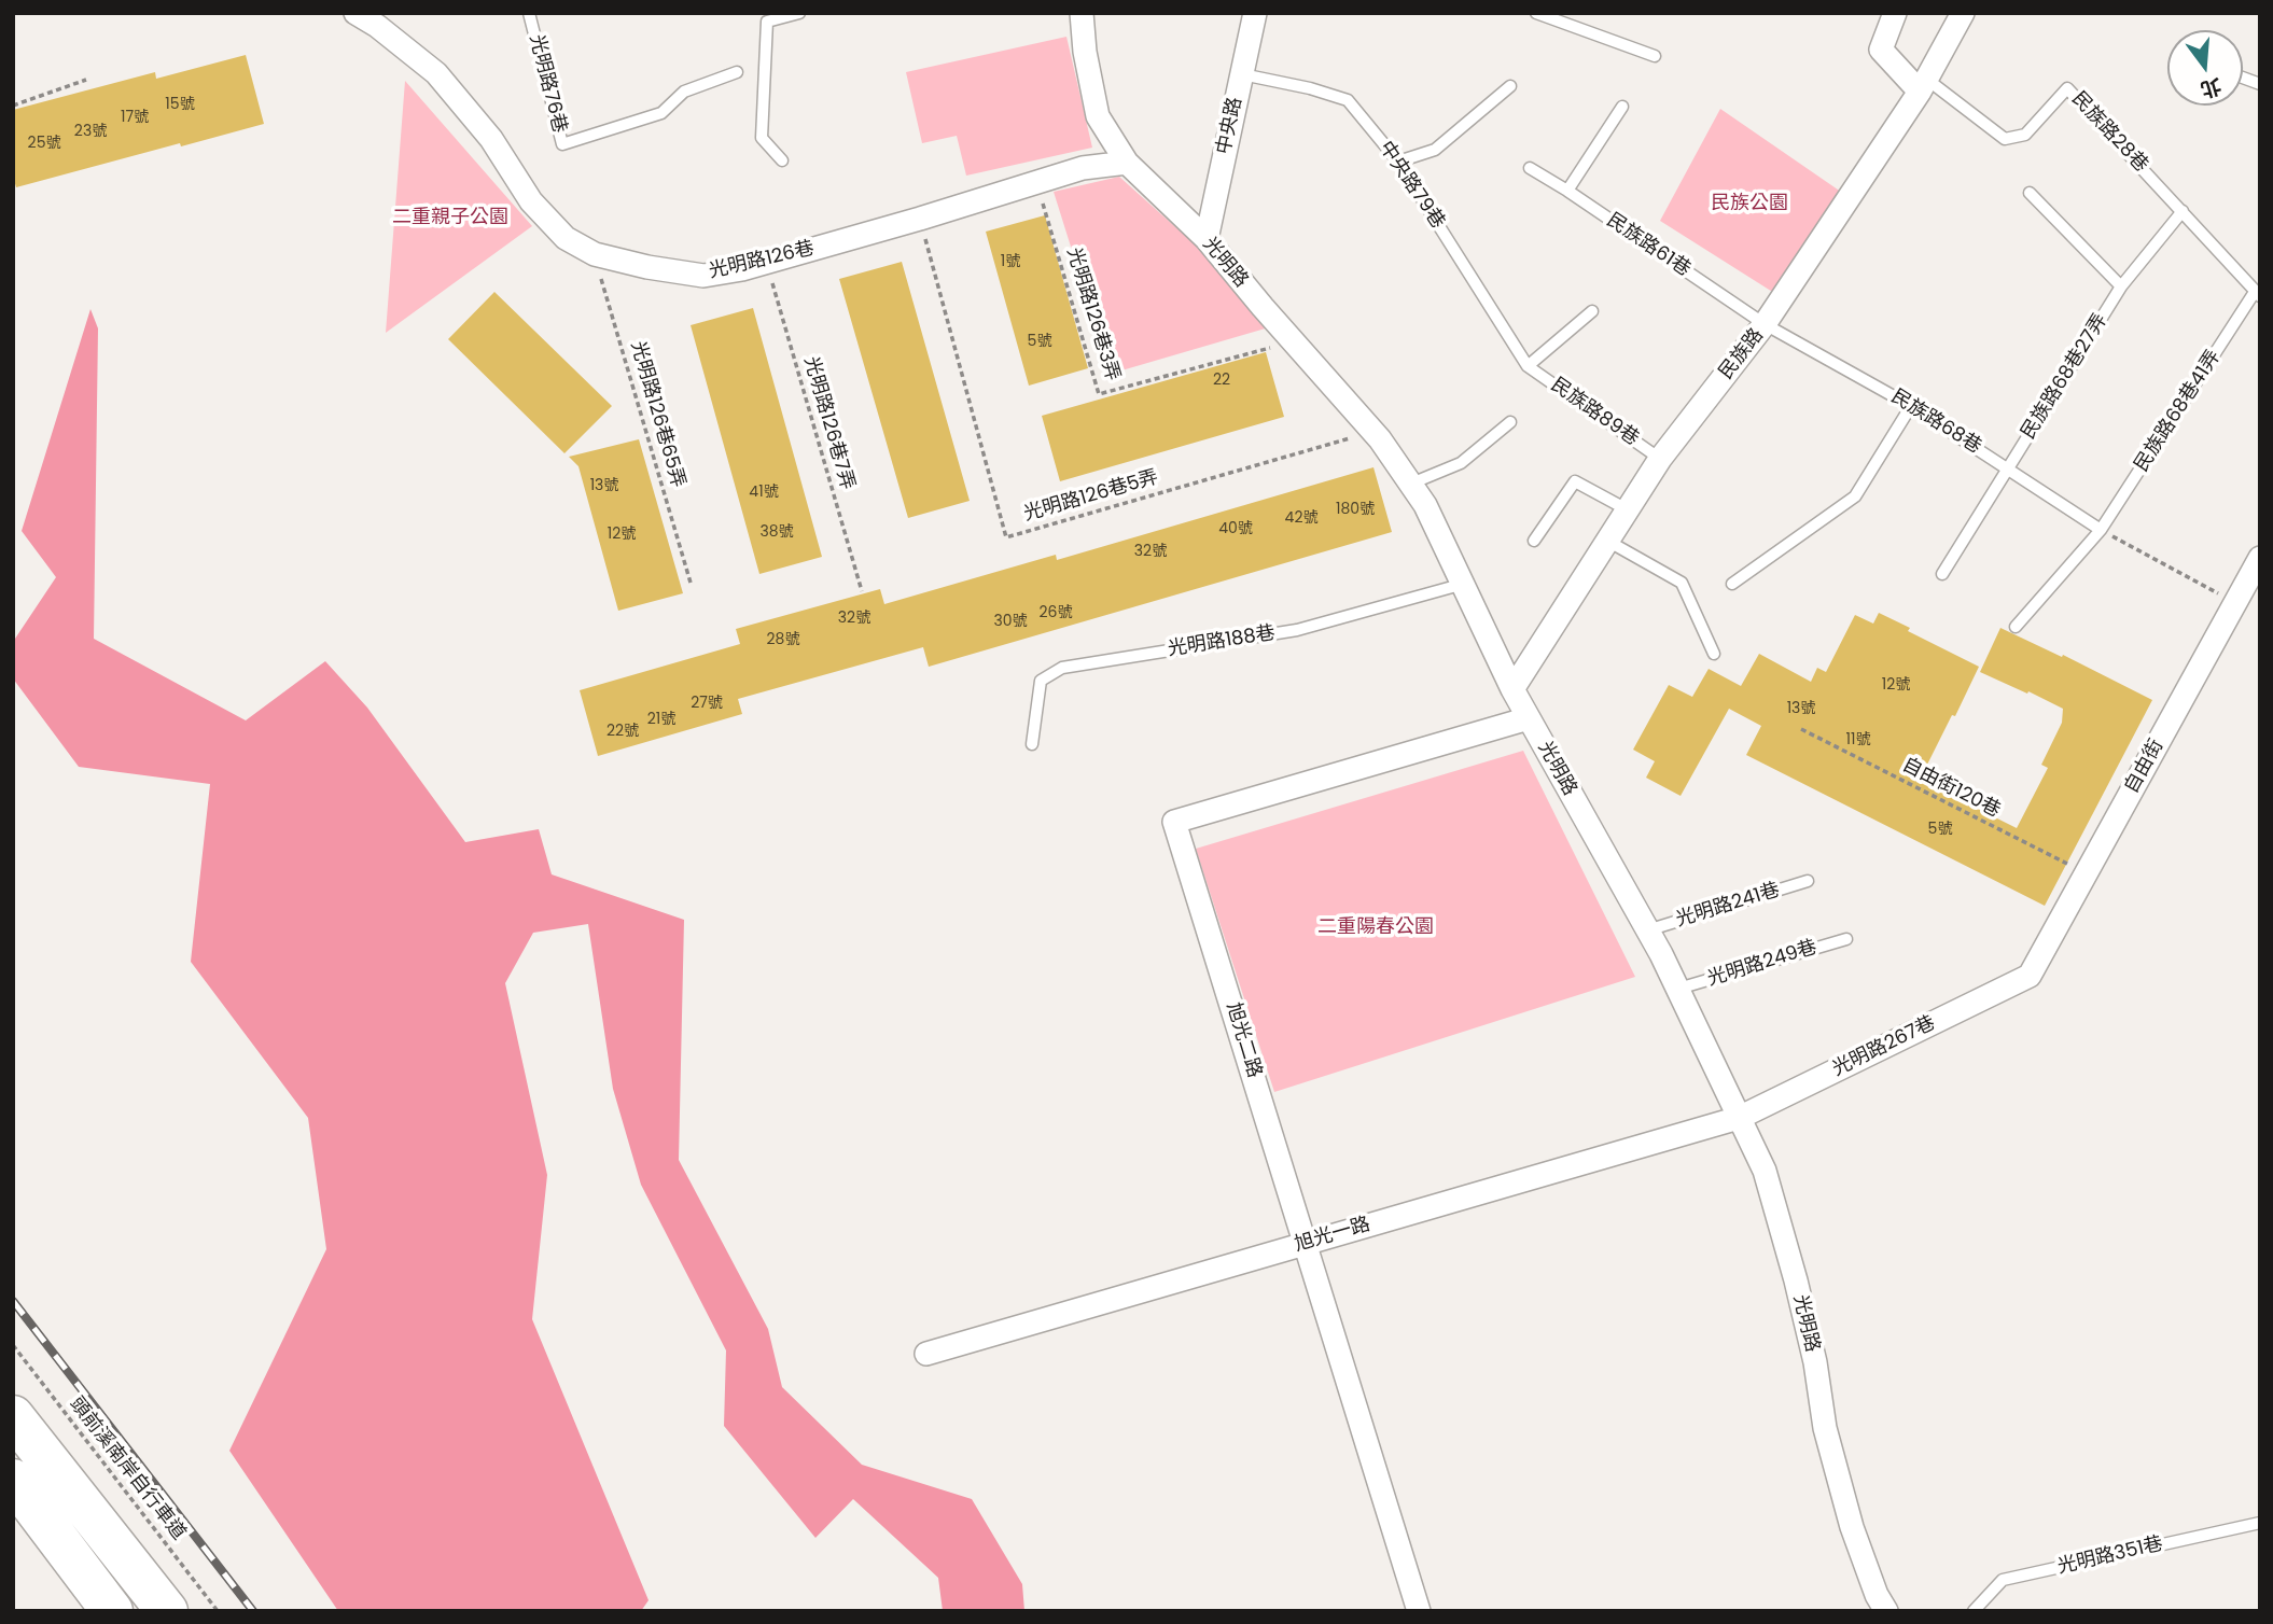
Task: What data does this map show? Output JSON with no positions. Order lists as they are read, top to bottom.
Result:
{
  "streets": {
    "street": [
      "中央路",
      "光明路126巷",
      "光明路",
      "民族路",
      "自由街",
      "旭光二路",
      "光明路267巷",
      "旭光一路"
    ],
    "lane": [
      "光明路76巷",
      "民族路28巷",
      "中央路79巷",
      "民族路61巷",
      "民族路68巷27弄",
      "民族路68巷41弄",
      "民族路89巷",
      "民族路68巷",
      "光明路188巷",
      "光明路241巷",
      "光明路249巷",
      "光明路351巷"
    ],
    "path": [
      "光明路126巷3弄",
      "光明路126巷65弄",
      "光明路126巷7弄",
      "光明路126巷5弄",
      "自由街120巷",
      "頭前溪南岸自行車道"
    ]
  },
  "crossings": [
    ["中央路", "中央路79巷"],
    ["中央路", "光明路"],
    ["民族路28巷", "民族路"],
    ["民族路28巷", "民族路68巷27弄"],
    ["中央路79巷", "民族路89巷"],
    ["民族路61巷", "民族路"],
    ["民族路61巷", "民族路68巷"],
    ["光明路126巷", "光明路"],
    ["光明路126巷", "光明路126巷3弄"],
    ["光明路126巷", "光明路126巷65弄"],
    ["光明路126巷", "光明路126巷7弄"],
    ["光明路126巷", "光明路126巷5弄"],
    ["光明路", "光明路126巷3弄"],
    ["光明路", "民族路"],
    ["光明路", "光明路126巷5弄"],
    ["光明路", "光明路188巷"],
    ["光明路", "光明路241巷"],
    ["光明路", "光明路249巷"],
    ["光明路", "旭光二路"],
    ["光明路", "光明路267巷"],
    ["光明路", "旭光一路"],
    ["民族路", "民族路89巷"],
    ["民族路", "民族路68巷"],
    ["民族路68巷27弄", "民族路68巷"],
    ["民族路68巷41弄", "民族路68巷"],
    ["自由街", "自由街120巷"],
    ["自由街", "光明路267巷"],
    ["旭光二路", "旭光一路"],
    ["光明路267巷", "旭光一路"]
  ],
  "parks": ["民族公園", "二重親子公園", "二重陽春公園"],
  "house_numbers": [
    "15號",
    "17號",
    "23號",
    "25號",
    "1號",
    "5號",
    "22",
    "13號",
    "41號",
    "180號",
    "42號",
    "40號",
    "38號",
    "12號",
    "32號",
    "26號",
    "32號",
    "30號",
    "28號",
    "12號",
    "27號",
    "13號",
    "21號",
    "22號",
    "11號",
    "5號"
  ],
  "north": "bottom"
}
